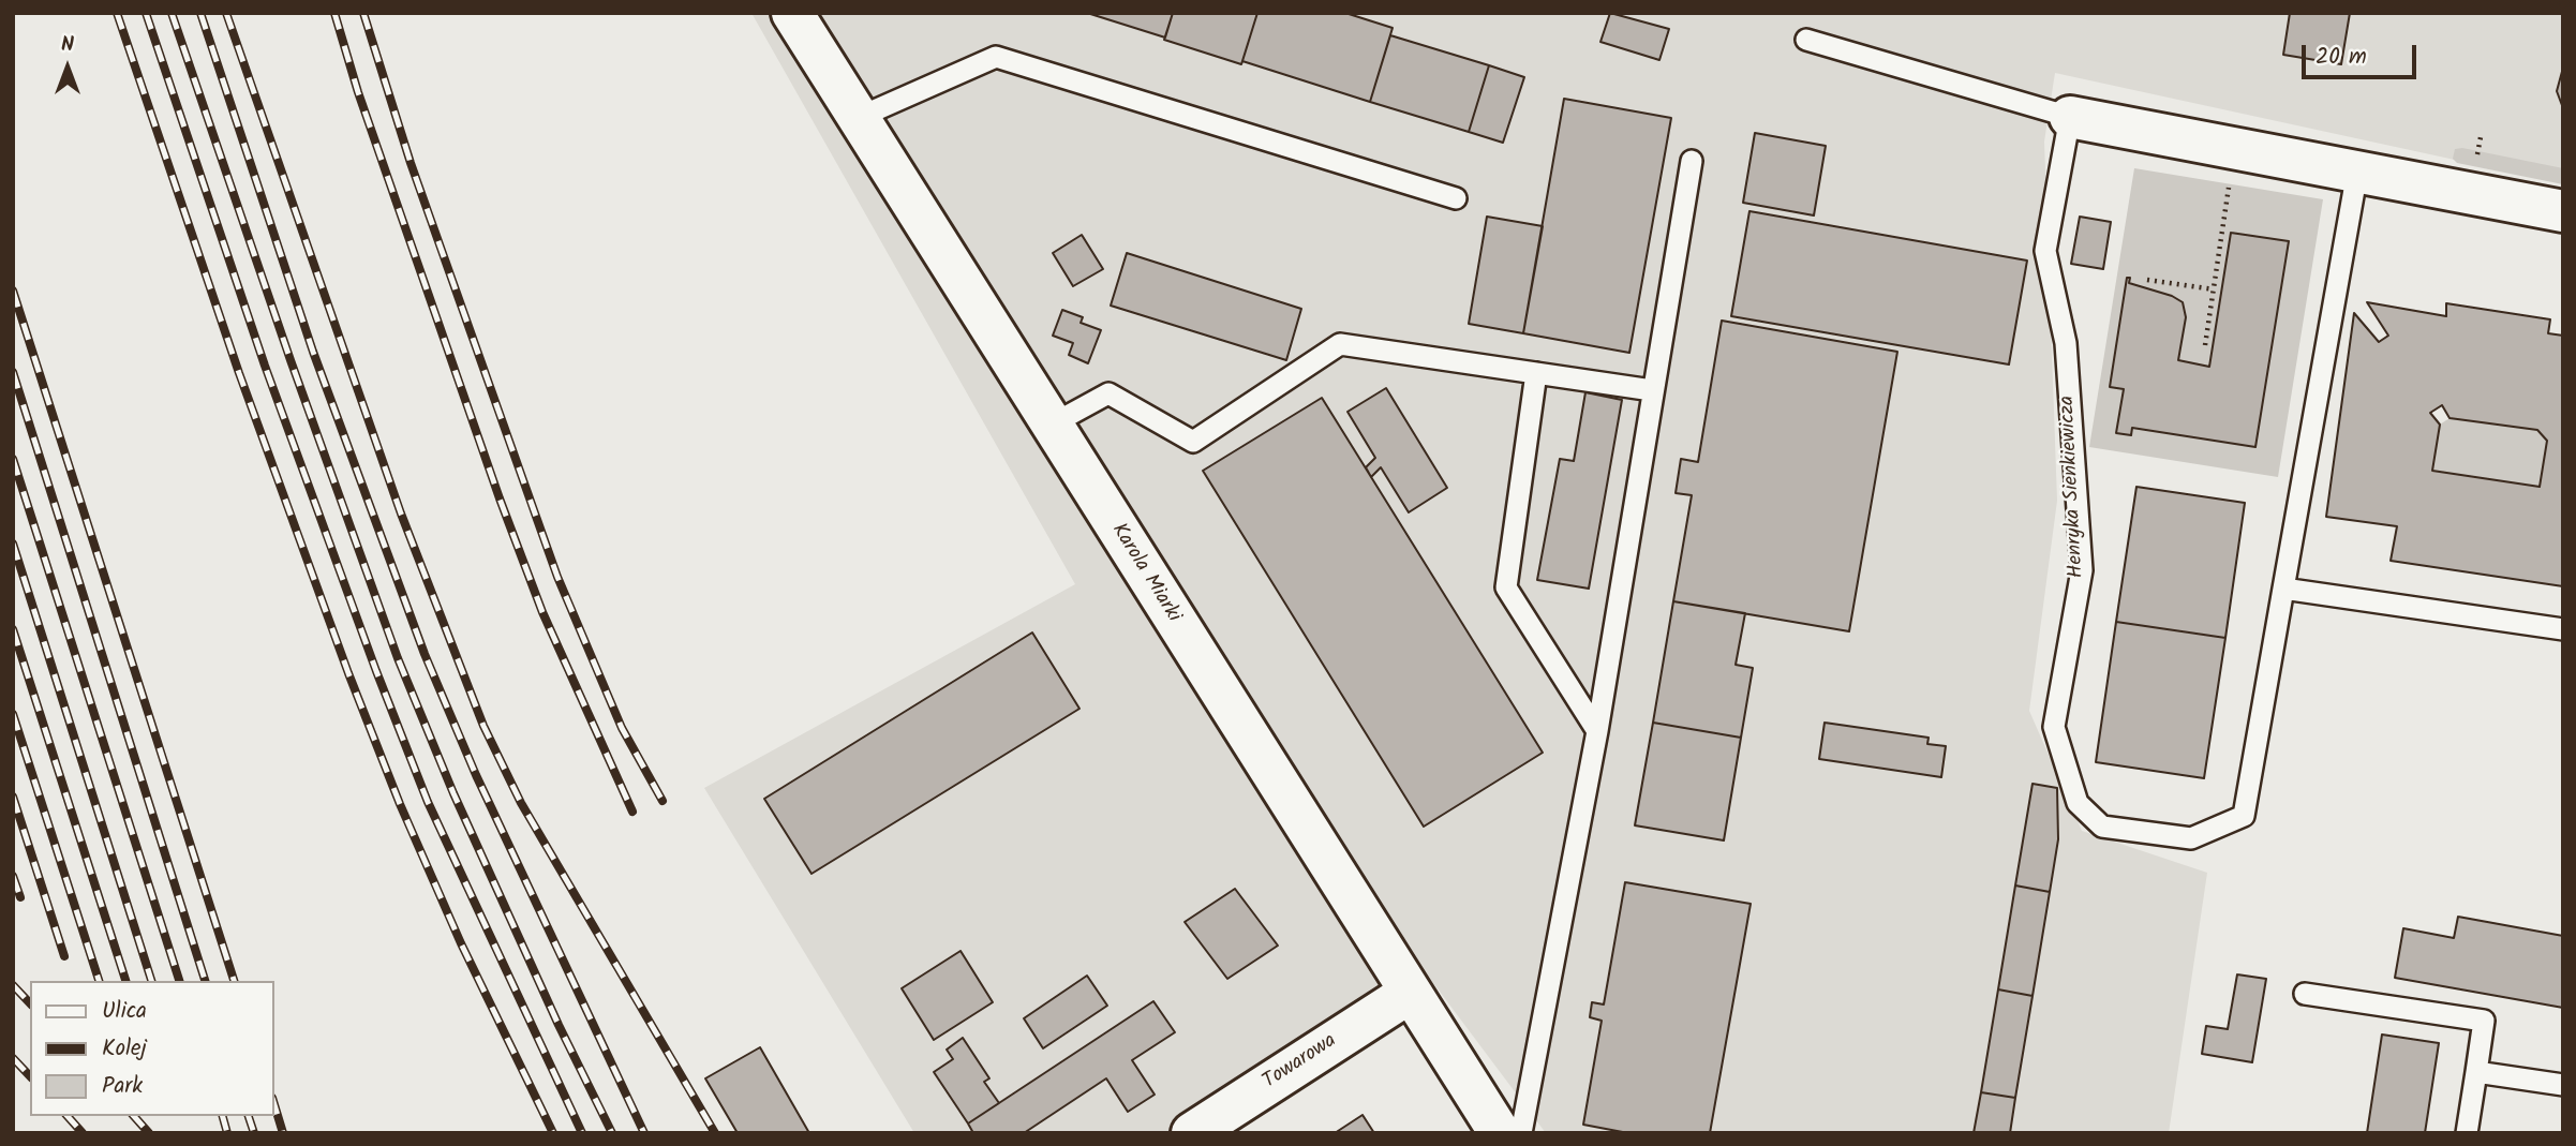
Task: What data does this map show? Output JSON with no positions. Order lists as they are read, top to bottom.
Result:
{
  "streets": {
    "street": ["Karola Miarki", "Towarowa"],
    "lane": ["Henryka Sienkiewicza"]
  },
  "crossings": [
    ["Karola Miarki", "Towarowa"]
  ],
  "legend": ["Ulica", "Kolej", "Park"],
  "scale_bar": "20 m",
  "north": "top"
}
